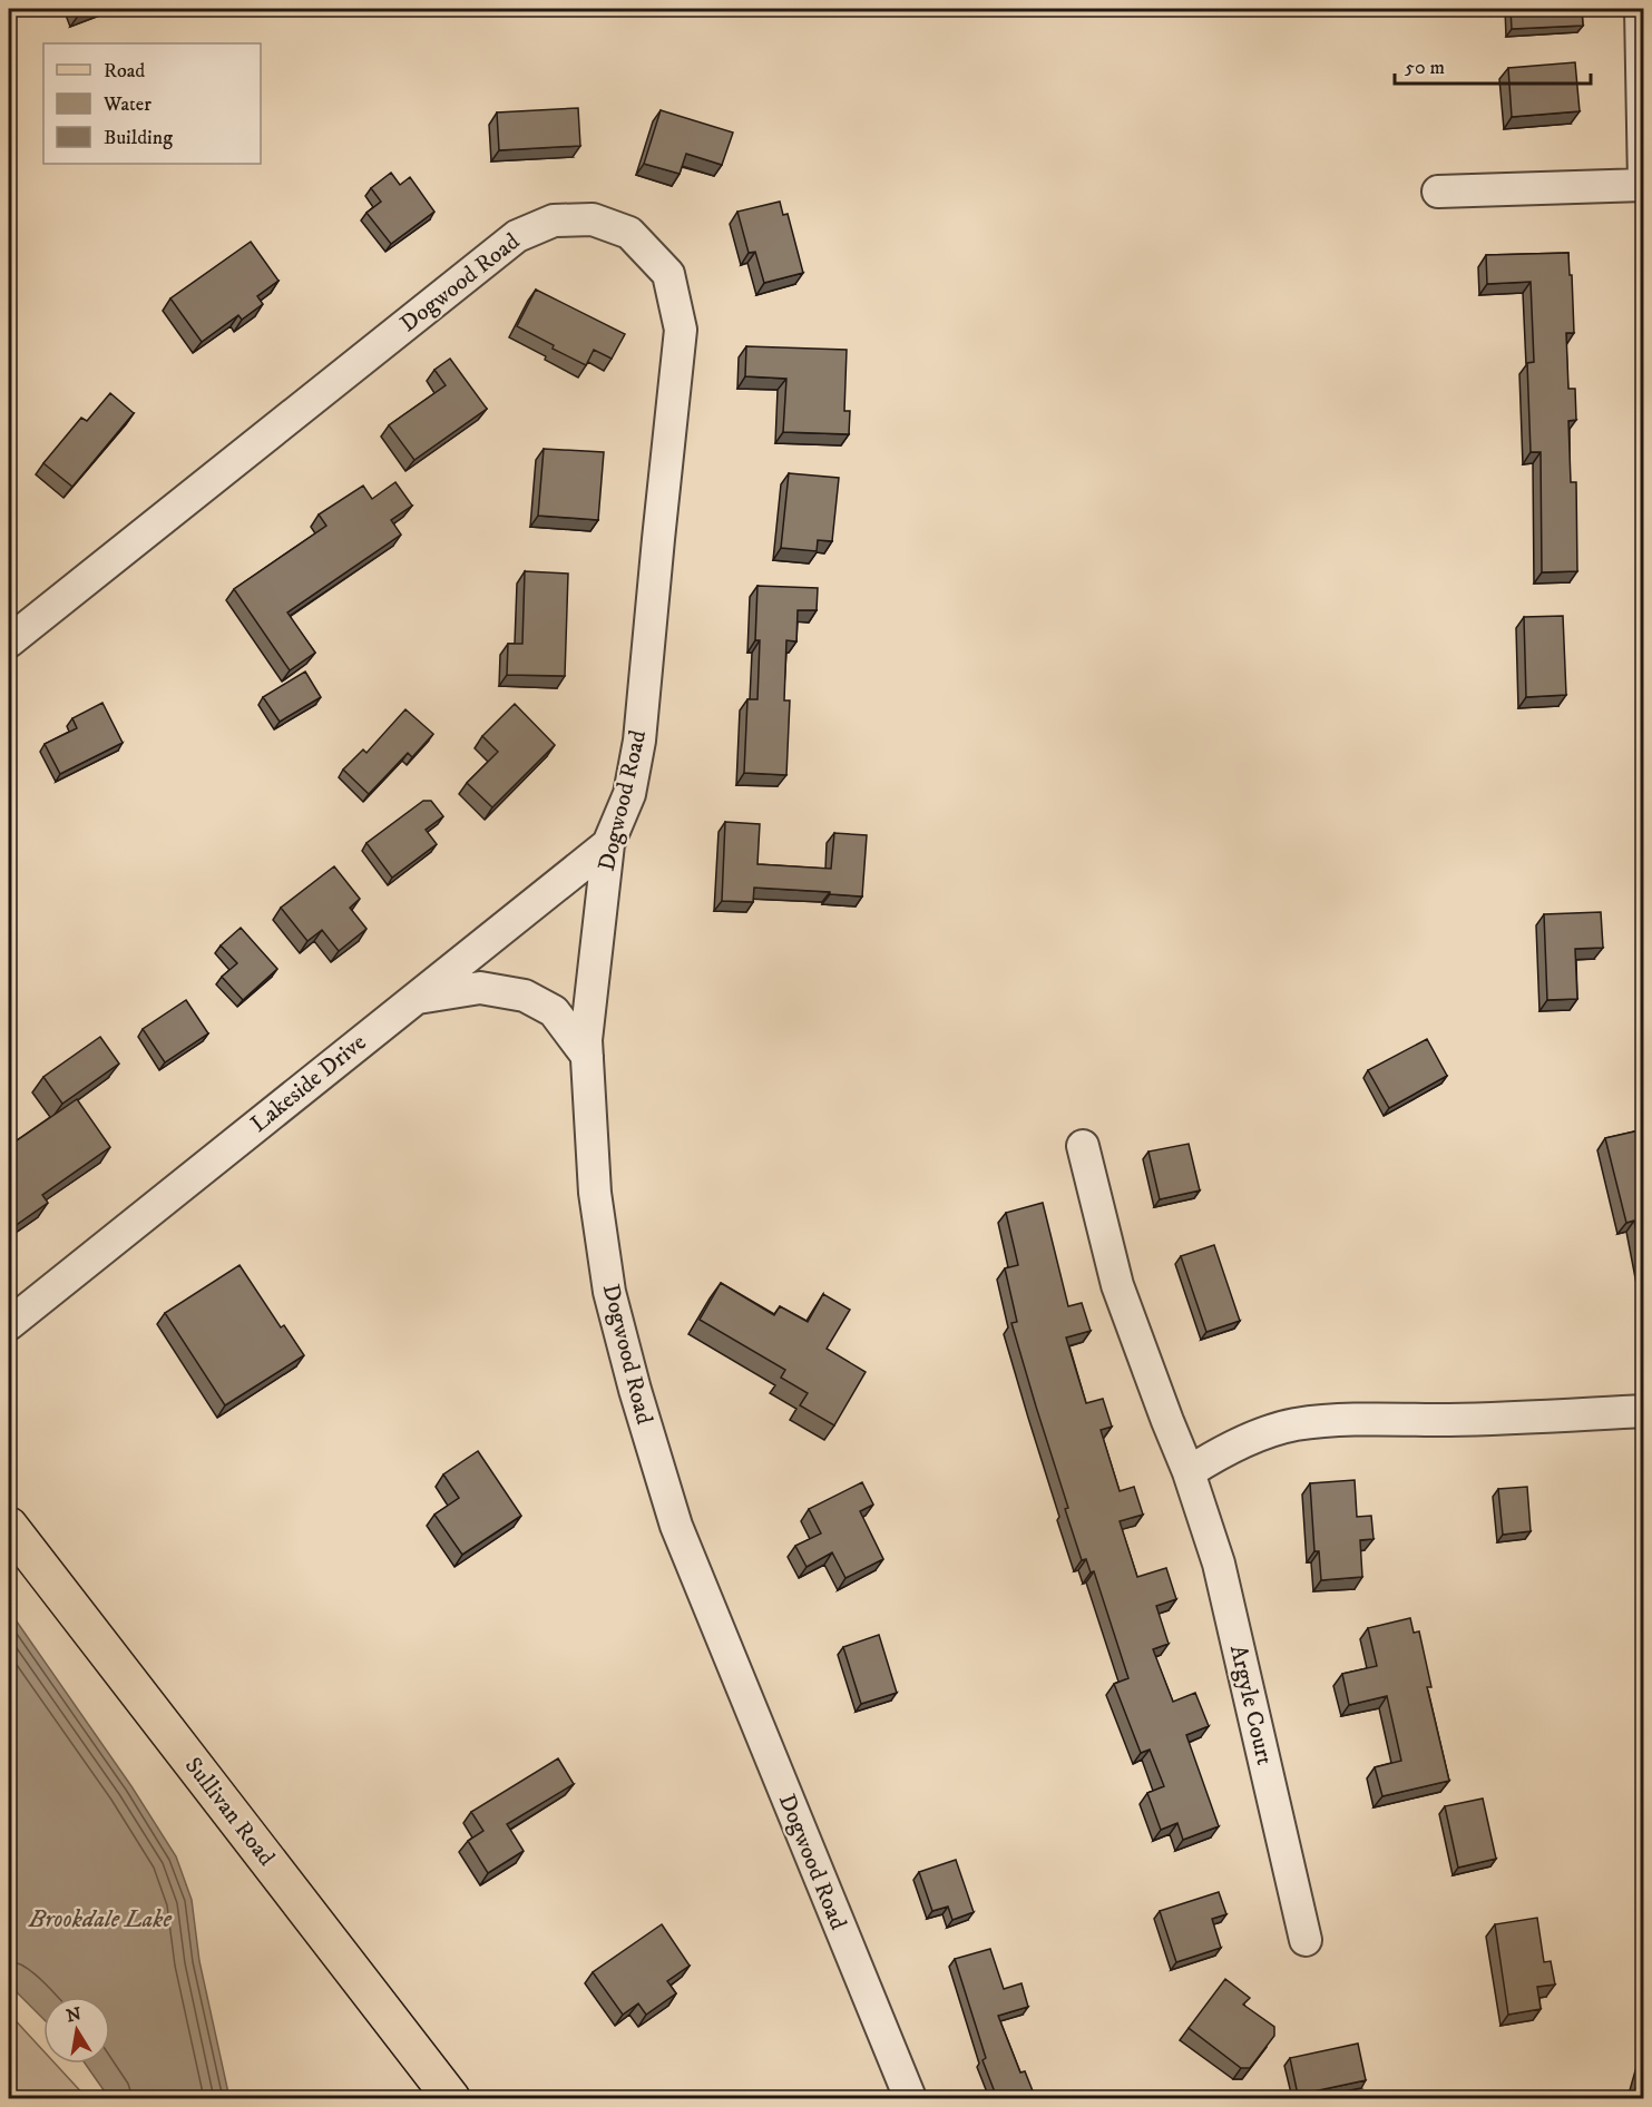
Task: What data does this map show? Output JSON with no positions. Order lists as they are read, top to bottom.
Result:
{
  "streets": {
    "main road": ["Sullivan Road"],
    "street": ["Dogwood Road", "Lakeside Drive", "Argyle Court"]
  },
  "crossings": [
    ["Dogwood Road", "Lakeside Drive"]
  ],
  "water": ["Brookdale Lake"],
  "legend": ["Road", "Water", "Building"],
  "scale_bar": "50 m",
  "north": "top"
}
